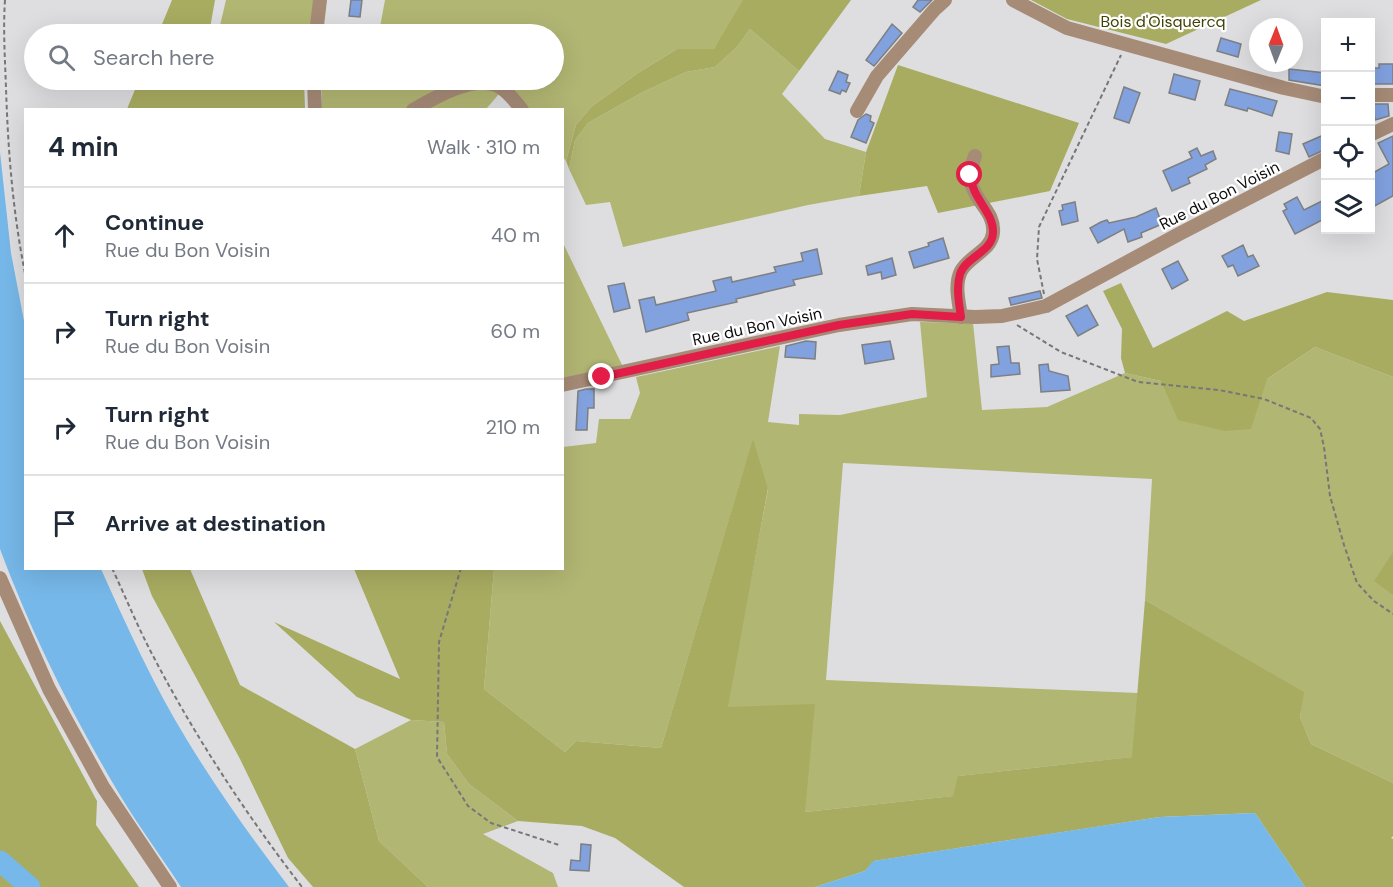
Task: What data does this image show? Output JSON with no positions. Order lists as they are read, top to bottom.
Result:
{
  "streets": {
    "street": ["Rue du Bon Voisin"]
  },
  "parks": ["Bois d'Oisquercq"],
  "north": "top",
  "page": {
    "map_buttons": ["+", "−"],
    "search": "Search here",
    "heading": ["4 min", "Walk · 310 m"],
    "list": [
      ["Continue", "Rue du Bon Voisin", "40 m"],
      ["Turn right", "Rue du Bon Voisin", "60 m"],
      ["Turn right", "Rue du Bon Voisin", "210 m"],
      "Arrive at destination"
    ]
  }
}
